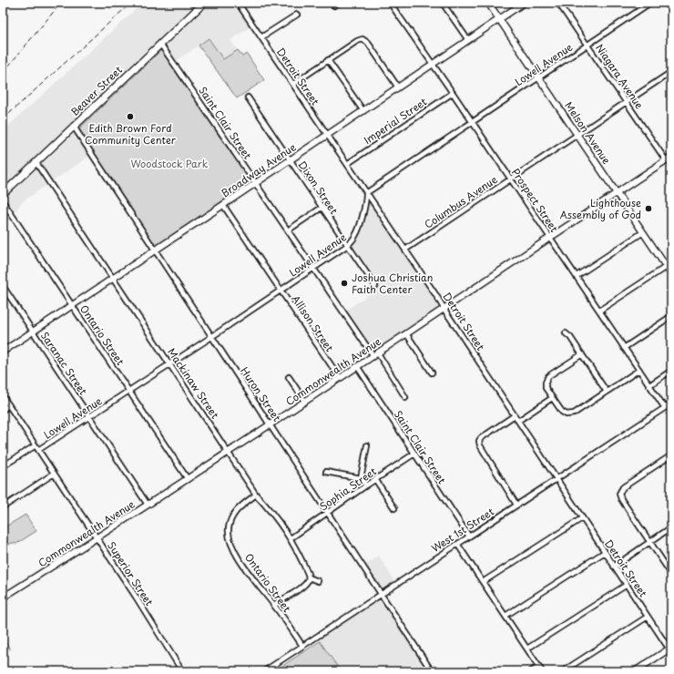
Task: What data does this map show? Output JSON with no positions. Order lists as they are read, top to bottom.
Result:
{
  "streets": {
    "main road": ["Beaver Street"],
    "street": [
      "Lowell Avenue",
      "Detroit Street",
      "Niagara Avenue",
      "Imperial Street",
      "Saint Clair Street",
      "Melson Avenue",
      "Broadway Avenue",
      "Dixon Street",
      "Prospect Street",
      "Columbus Avenue",
      "Allison Street",
      "Ontario Street",
      "Saranac Street",
      "Commonwealth Avenue",
      "Mackinaw Street",
      "Huron Street",
      "Sophia Street",
      "West 1st Street",
      "Superior Street"
    ]
  },
  "crossings": [
    ["Lowell Avenue", "Detroit Street"],
    ["Lowell Avenue", "Niagara Avenue"],
    ["Lowell Avenue", "Saint Clair Street"],
    ["Lowell Avenue", "Melson Avenue"],
    ["Lowell Avenue", "Dixon Street"],
    ["Lowell Avenue", "Prospect Street"],
    ["Lowell Avenue", "Allison Street"],
    ["Lowell Avenue", "Ontario Street"],
    ["Lowell Avenue", "Saranac Street"],
    ["Lowell Avenue", "Mackinaw Street"],
    ["Lowell Avenue", "Huron Street"],
    ["Lowell Avenue", "Superior Street"],
    ["Detroit Street", "Imperial Street"],
    ["Detroit Street", "Broadway Avenue"],
    ["Detroit Street", "Columbus Avenue"],
    ["Detroit Street", "Commonwealth Avenue"],
    ["Detroit Street", "West 1st Street"],
    ["Niagara Avenue", "Columbus Avenue"],
    ["Niagara Avenue", "Commonwealth Avenue"],
    ["Beaver Street", "Saint Clair Street"],
    ["Beaver Street", "Mackinaw Street"],
    ["Beaver Street", "Huron Street"],
    ["Imperial Street", "Prospect Street"],
    ["Saint Clair Street", "Broadway Avenue"],
    ["Saint Clair Street", "Commonwealth Avenue"],
    ["Saint Clair Street", "Sophia Street"],
    ["Saint Clair Street", "West 1st Street"],
    ["Melson Avenue", "Broadway Avenue"],
    ["Melson Avenue", "Columbus Avenue"],
    ["Melson Avenue", "Commonwealth Avenue"],
    ["Broadway Avenue", "Dixon Street"],
    ["Broadway Avenue", "Prospect Street"],
    ["Broadway Avenue", "Allison Street"],
    ["Broadway Avenue", "Ontario Street"],
    ["Broadway Avenue", "Saranac Street"],
    ["Broadway Avenue", "Mackinaw Street"],
    ["Broadway Avenue", "Huron Street"],
    ["Prospect Street", "Columbus Avenue"],
    ["Prospect Street", "Commonwealth Avenue"],
    ["Prospect Street", "West 1st Street"],
    ["Allison Street", "Commonwealth Avenue"],
    ["Ontario Street", "Commonwealth Avenue"],
    ["Ontario Street", "Mackinaw Street"],
    ["Ontario Street", "West 1st Street"],
    ["Saranac Street", "Commonwealth Avenue"],
    ["Commonwealth Avenue", "Mackinaw Street"],
    ["Commonwealth Avenue", "Huron Street"],
    ["Commonwealth Avenue", "Superior Street"],
    ["Mackinaw Street", "Sophia Street"],
    ["Huron Street", "Sophia Street"],
    ["Huron Street", "West 1st Street"]
  ],
  "parks": ["Woodstock Park"],
  "places": ["Edith Brown Ford Community Center", "Lighthouse Assembly of God", "Joshua Christian Faith Center"]
}
